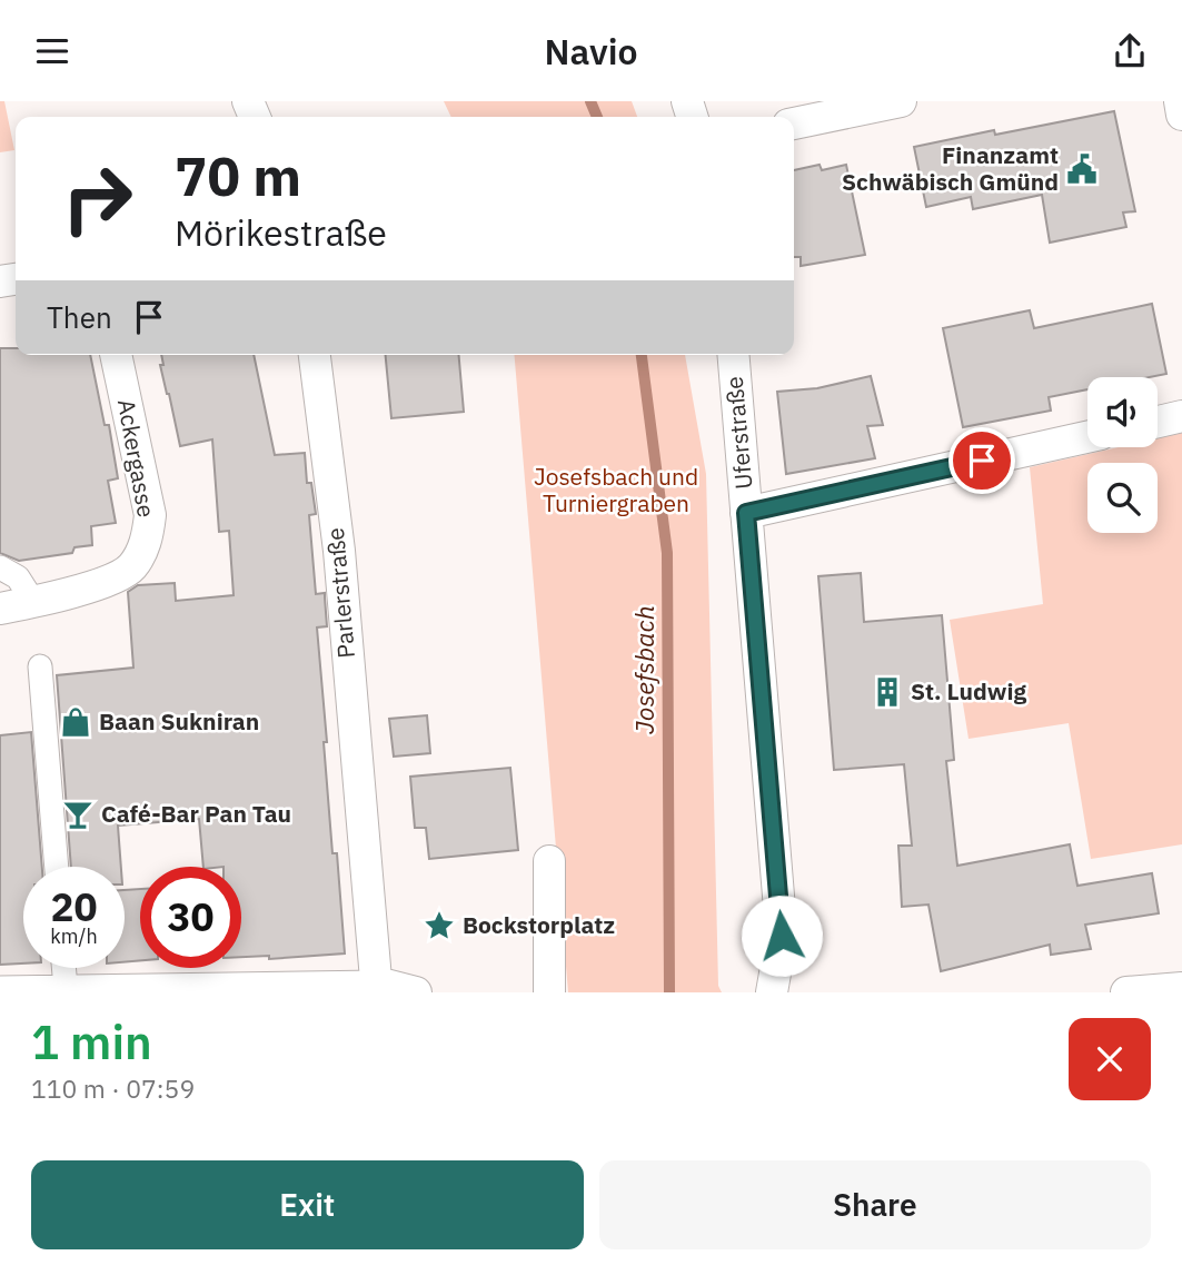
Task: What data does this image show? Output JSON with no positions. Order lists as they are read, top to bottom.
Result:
{
  "streets": {
    "street": ["Uferstraße", "Ackergasse", "Parlerstraße"]
  },
  "water": ["Josefsbach"],
  "parks": ["Josefsbach und Turniergraben"],
  "places": {
    "public building": ["Finanzamt Schwäbisch Gmünd"],
    "building": ["St. Ludwig"],
    "shop": ["Baan Sukniran"],
    "bar": ["Café-Bar Pan Tau"],
    "place": ["Bockstorplatz"]
  },
  "page": {
    "header": "Navio",
    "turn": ["70 m", "Mörikestraße"],
    "then": "Then",
    "speed": "20 km/h",
    "limit": "30",
    "heading": ["1 min", "110 m · 07:59"],
    "buttons": ["Exit", "Share"]
  }
}
